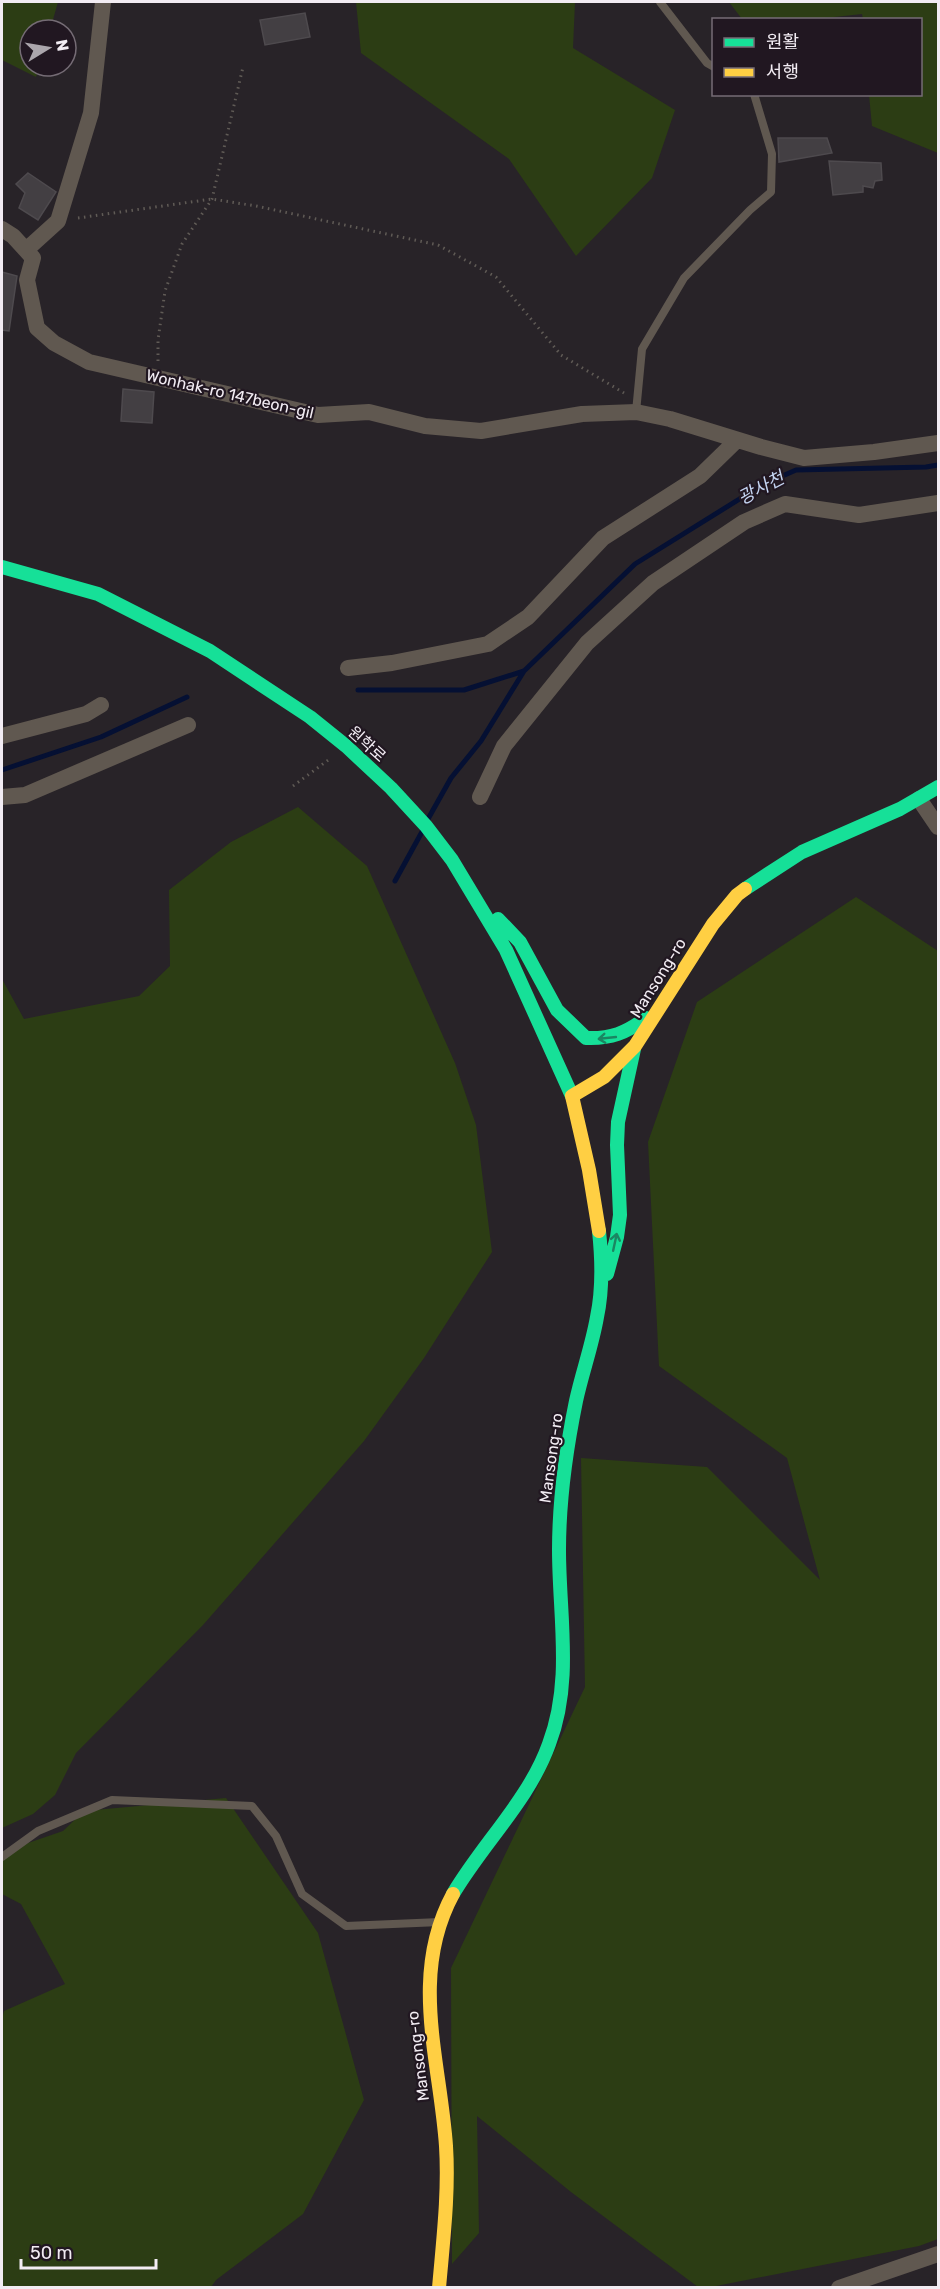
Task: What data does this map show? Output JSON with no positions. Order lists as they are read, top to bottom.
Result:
{
  "streets": {
    "street": ["Wonhak-ro 147beon-gil", "원학로", "Mansong-ro"]
  },
  "crossings": [
    ["원학로", "Mansong-ro"]
  ],
  "water": ["광사천"],
  "legend": ["원활", "서행"],
  "scale_bar": "50 m",
  "north": "right"
}
